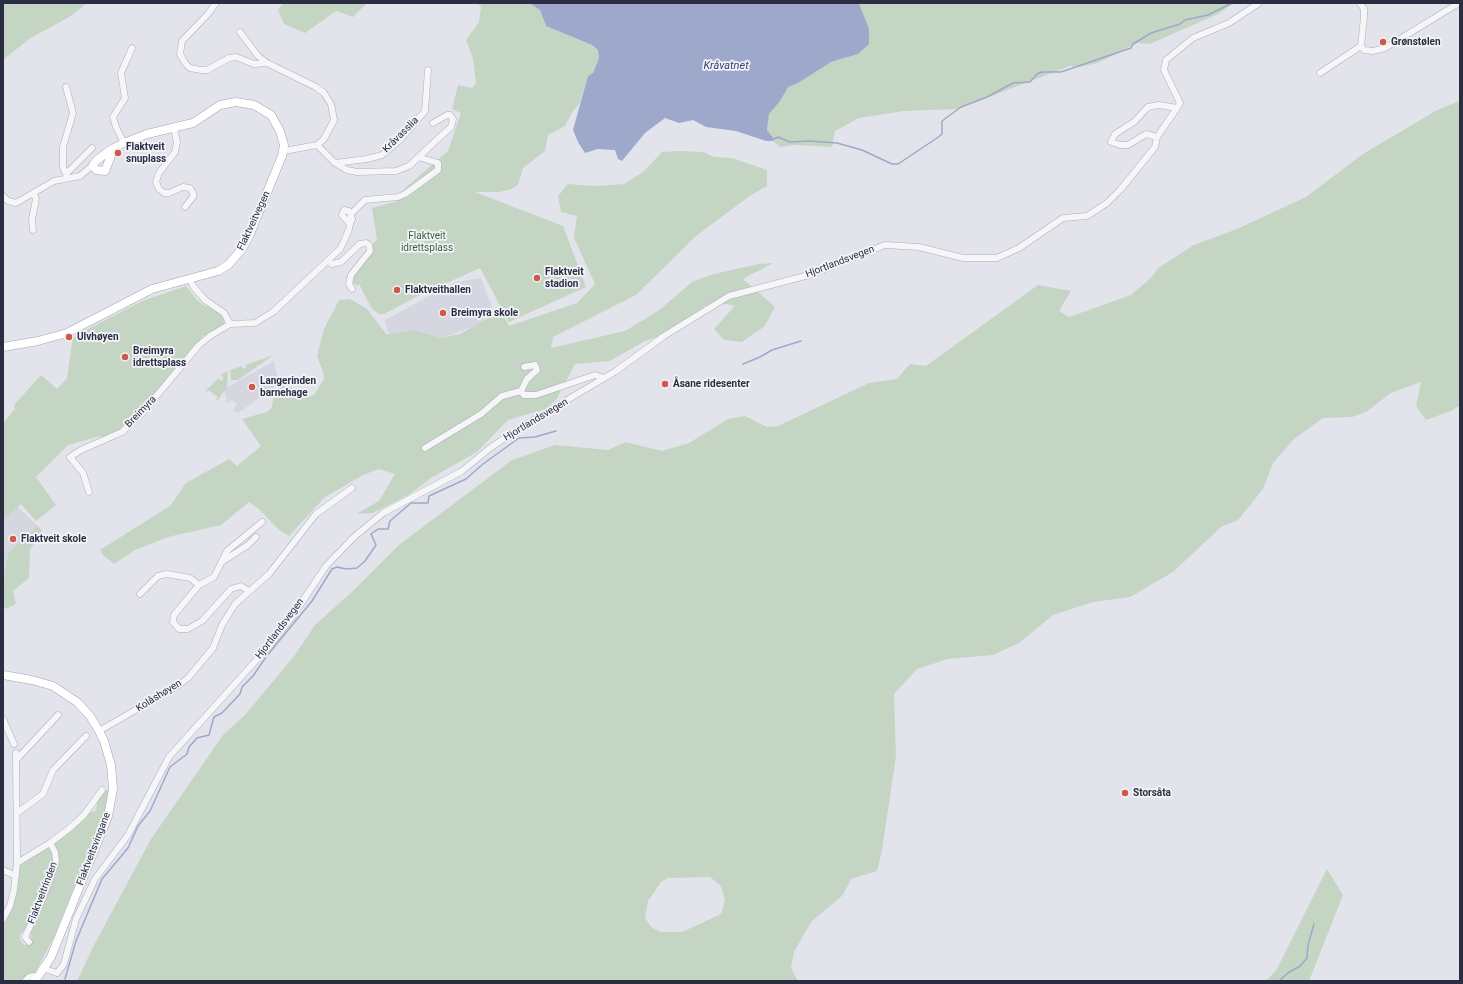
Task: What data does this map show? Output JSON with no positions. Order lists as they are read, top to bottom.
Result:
{
  "streets": {
    "main road": ["Flaktveitvegen", "Flaktveitsvingane"],
    "street": [
      "Kråvasslia",
      "Hjortlandsvegen",
      "Breimyra",
      "Kolåshøyen",
      "Flaktveitrinden"
    ]
  },
  "crossings": [
    ["Kolåshøyen", "Flaktveitsvingane"]
  ],
  "water": ["Kråvatnet"],
  "parks": ["Flaktveit idrettsplass"],
  "places": [
    "Grønstølen",
    "Flaktveit snuplass",
    "Flaktveit stadion",
    "Flaktveithallen",
    "Breimyra skole",
    "Ulvhøyen",
    "Breimyra idrettsplass",
    "Åsane ridesenter",
    "Langerinden barnehage",
    "Flaktveit skole",
    "Storsåta"
  ]
}
